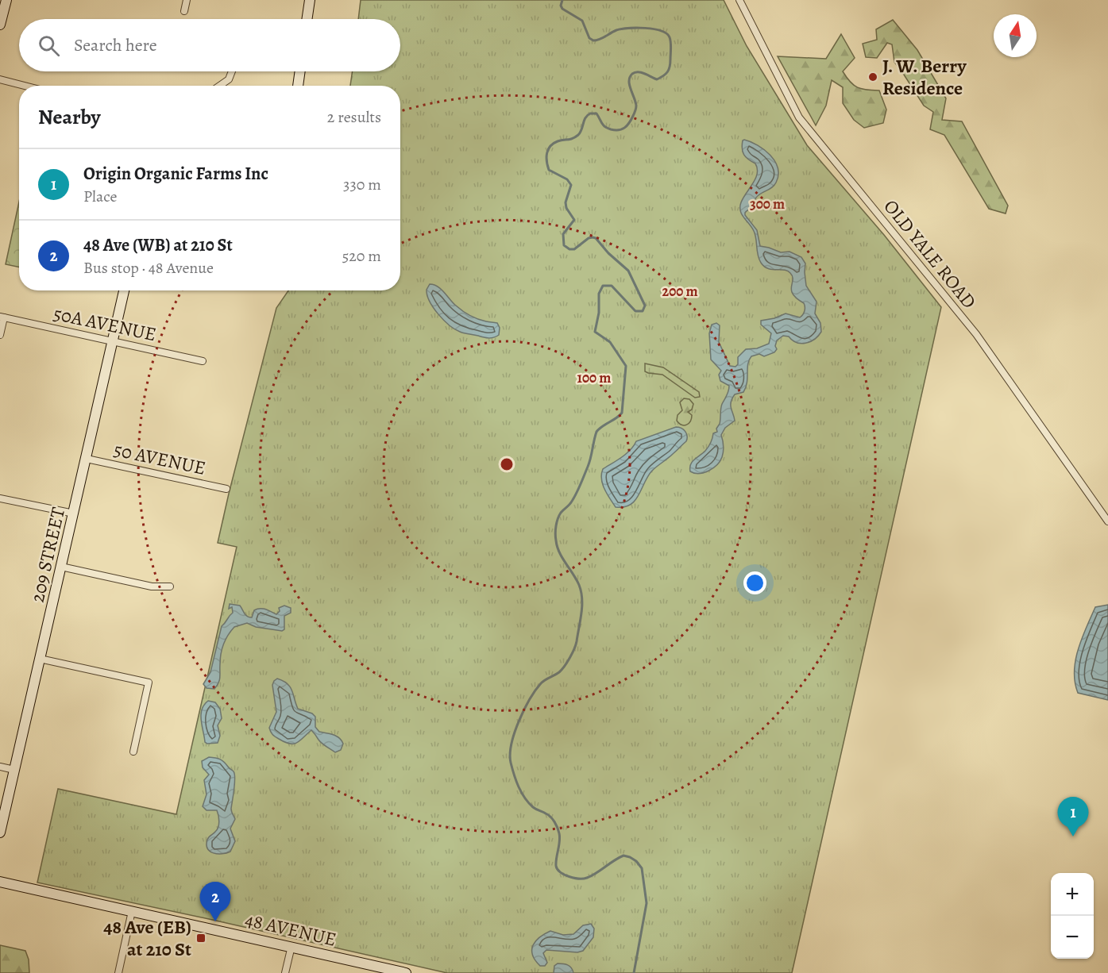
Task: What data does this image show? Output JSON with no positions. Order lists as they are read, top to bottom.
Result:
{
  "streets": {
    "street": [
      "OLD YALE ROAD",
      "50A AVENUE",
      "50 AVENUE",
      "209 STREET",
      "48 AVENUE"
    ]
  },
  "crossings": [
    ["50A AVENUE", "209 STREET"],
    ["50 AVENUE", "209 STREET"]
  ],
  "places": {
    "other": ["J. W. Berry Residence"],
    "transit": ["48 Ave (EB) at 210 St"]
  },
  "north": "top",
  "page": {
    "search": "Search here",
    "heading": ["Nearby", "2 results"],
    "list": [
      {
        "mark": "1",
        "name": "Origin Organic Farms Inc",
        "note": "Place",
        "value": "330 m"
      },
      {
        "mark": "2",
        "name": "48 Ave (WB) at 210 St",
        "note": "Bus stop · 48 Avenue",
        "value": "520 m"
      }
    ],
    "pins": ["1", "2"],
    "map_buttons": ["+", "−"]
  },
  "rings": ["300 m", "200 m", "100 m"]
}
